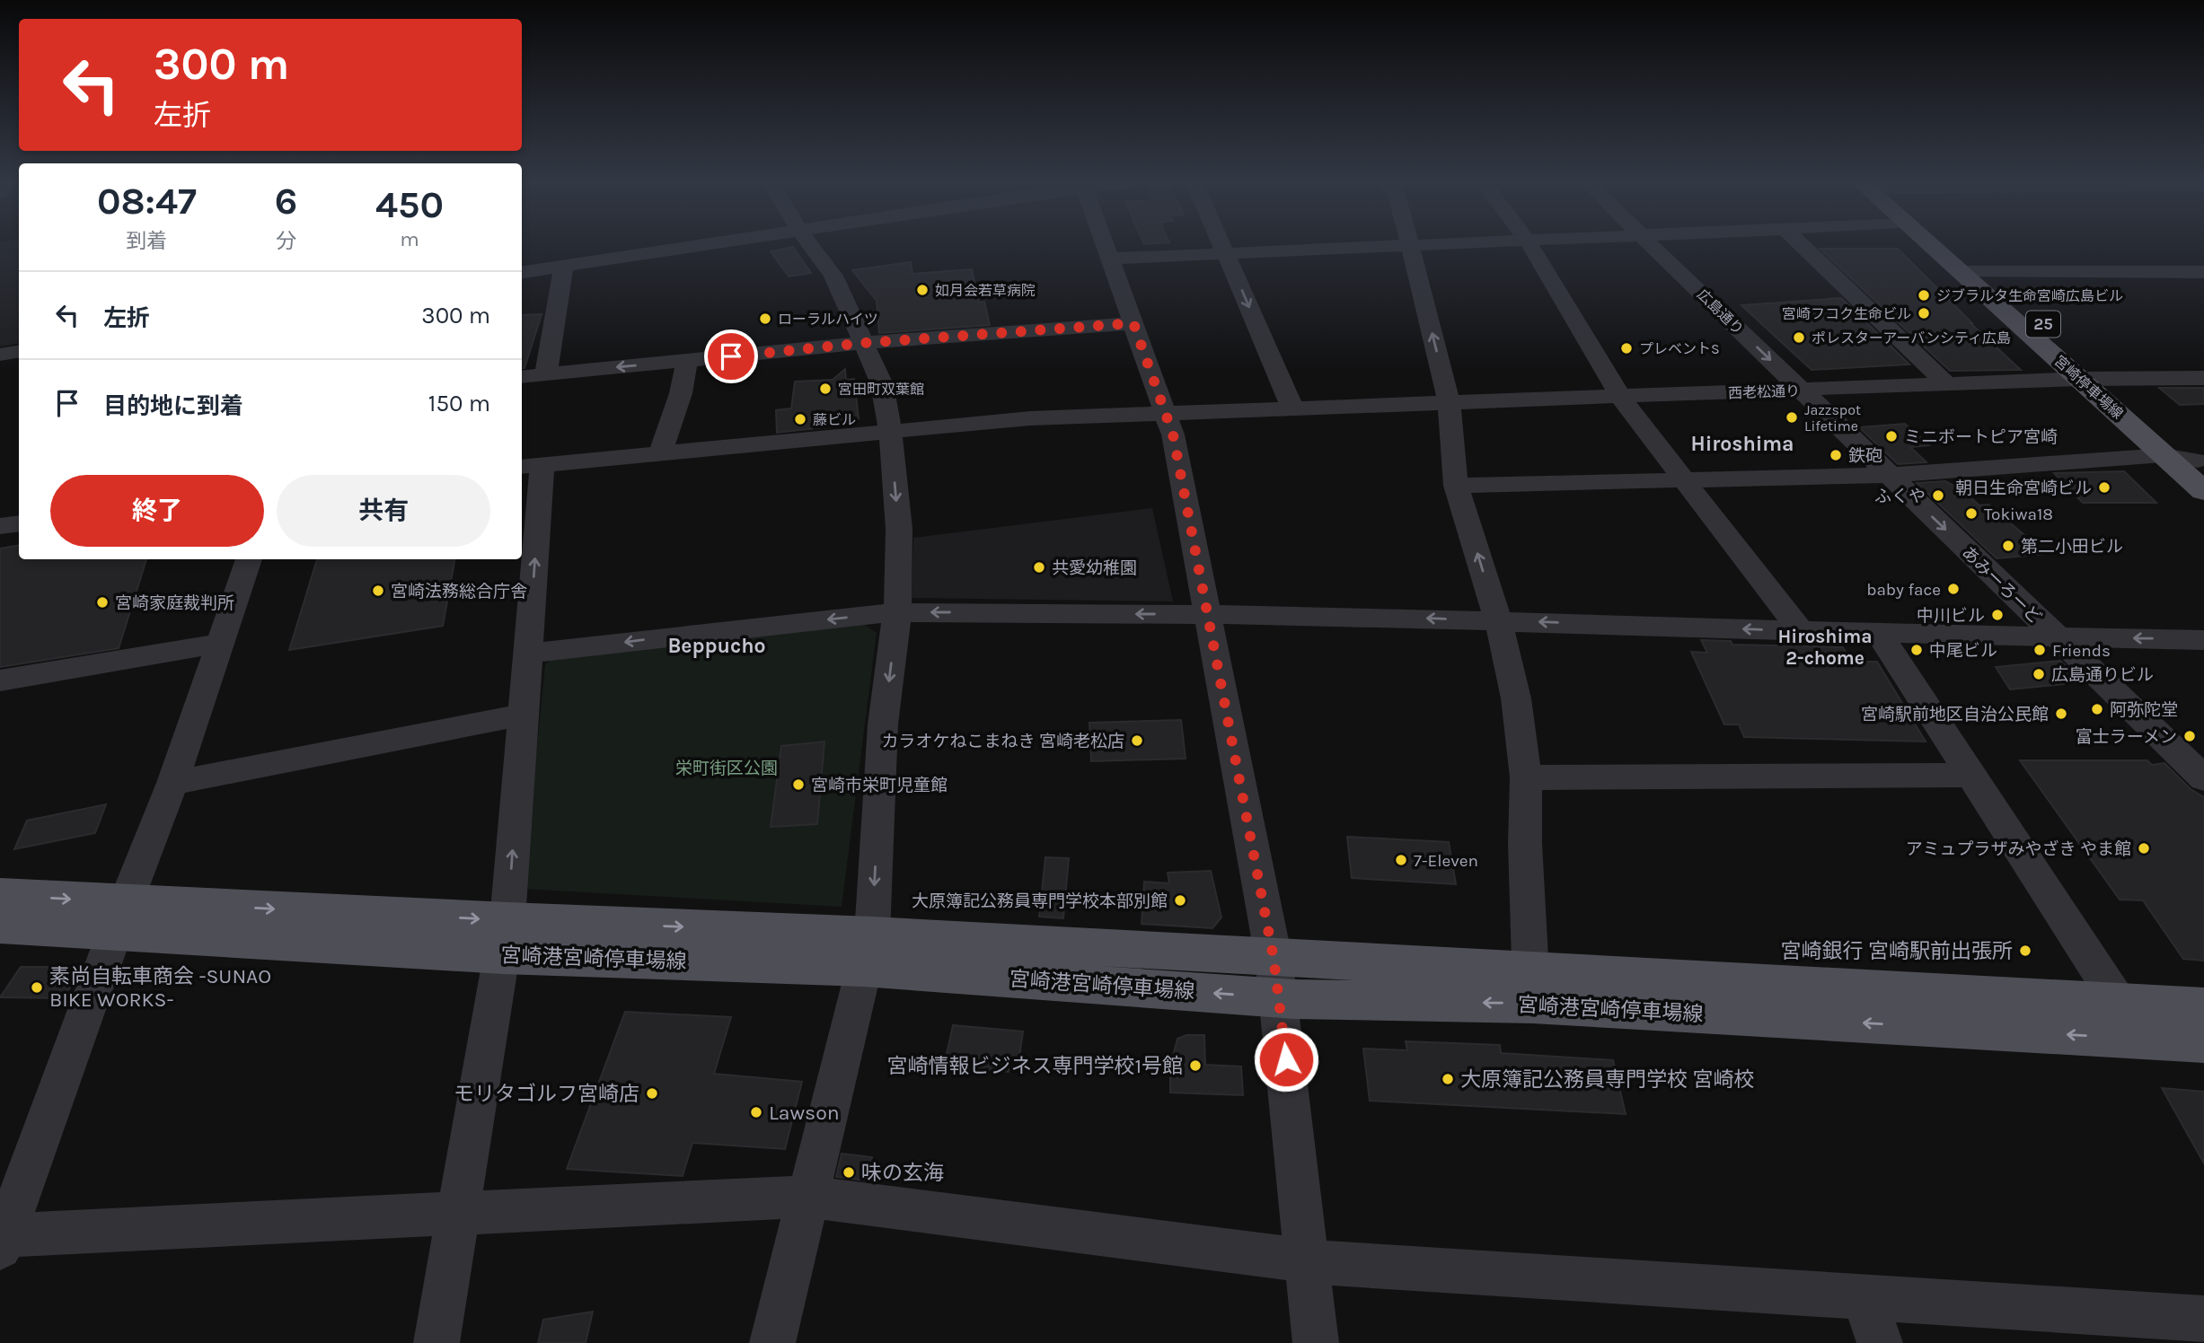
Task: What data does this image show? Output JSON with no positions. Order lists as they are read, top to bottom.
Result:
{
  "streets": {
    "main road": ["25", "宮崎停車場線", "宮崎港宮崎停車場線"],
    "street": ["広島通り", "西老松通り", "あみーろーど"]
  },
  "crossings": [
    ["広島通り", "西老松通り"],
    ["広島通り", "あみーろーど"],
    ["宮崎停車場線", "西老松通り"],
    ["西老松通り", "あみーろーど"]
  ],
  "districts": ["Hiroshima", "Hiroshima 2-chome", "Beppucho"],
  "parks": ["栄町街区公園"],
  "places": [
    "如月会若草病院",
    "ジブラルタ生命宮崎広島ビル",
    "宮崎フコク生命ビル",
    "ローラルハイツ",
    "ポレスターアーバンシティ広島",
    "プレベントS",
    "宮田町双葉館",
    "Jazzspot Lifetime",
    "藤ビル",
    "ミニボートピア宮崎",
    "鉄砲",
    "朝日生命宮崎ビル",
    "ふくや",
    "Tokiwa18",
    "第二小田ビル",
    "共愛幼稚園",
    "baby face",
    "宮崎法務総合庁舎",
    "宮崎家庭裁判所",
    "中川ビル",
    "中尾ビル",
    "Friends",
    "広島通りビル",
    "阿弥陀堂",
    "宮崎駅前地区自治公民館",
    "富士ラーメン",
    "カラオケねこまねき 宮崎老松店",
    "宮崎市栄町児童館",
    "アミュプラザみやざき やま館",
    "7-Eleven",
    "大原簿記公務員専門学校本部別館",
    "宮崎銀行 宮崎駅前出張所",
    "素尚自転車商会 -SUNAO BIKE WORKS-",
    "宮崎情報ビジネス専門学校1号館",
    "大原簿記公務員専門学校 宮崎校",
    "モリタゴルフ宮崎店",
    "Lawson",
    "味の玄海"
  ],
  "page": {
    "turn": ["300 m", "左折"],
    "eta": [
      "08:47",
      "到着",
      "6",
      "分",
      "450",
      "m"
    ],
    "list": [
      {
        "name": "左折",
        "value": "300 m"
      },
      {
        "name": "目的地に到着",
        "value": "150 m"
      }
    ],
    "buttons": ["終了", "共有"]
  }
}
